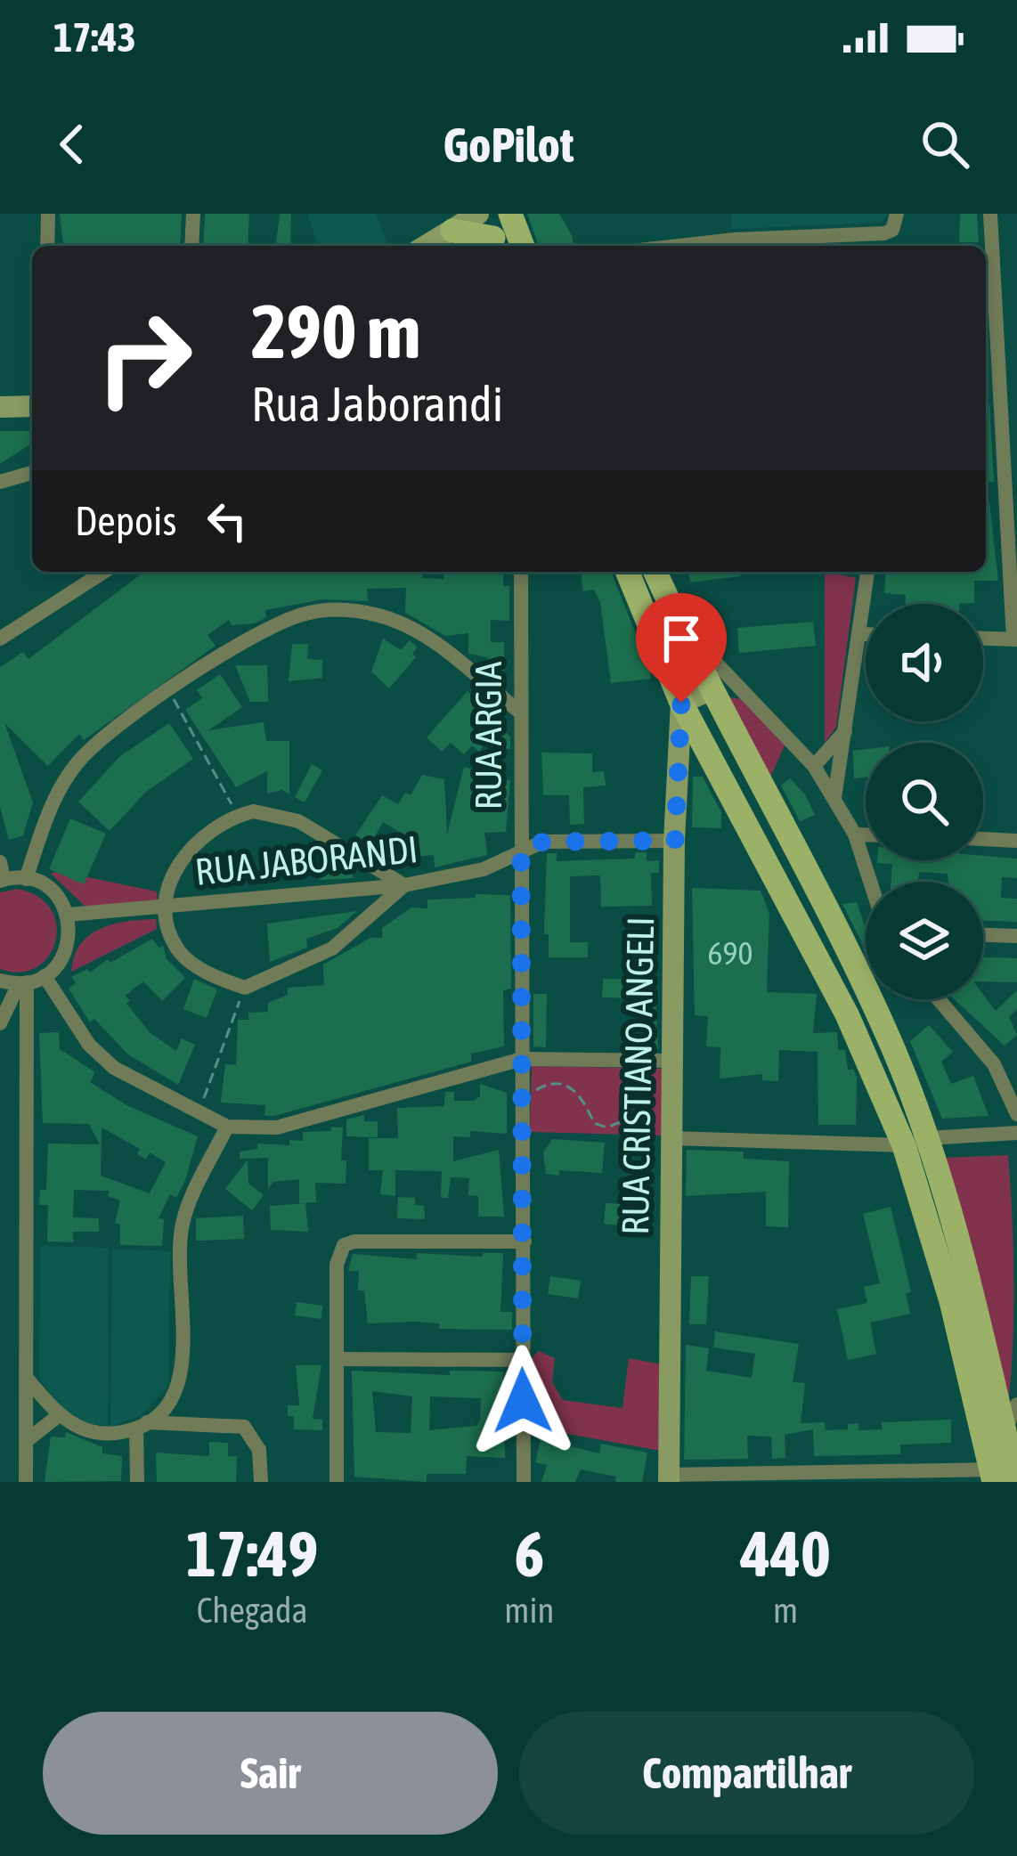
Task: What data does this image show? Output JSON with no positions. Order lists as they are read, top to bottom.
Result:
{
  "streets": {
    "street": ["RUA ARGIA", "RUA JABORANDI", "RUA CRISTIANO ANGELI"]
  },
  "crossings": [
    ["RUA ARGIA", "RUA JABORANDI"],
    ["RUA JABORANDI", "RUA CRISTIANO ANGELI"]
  ],
  "house_numbers": ["690"],
  "page": {
    "status": "17:43",
    "header": "GoPilot",
    "turn": ["290 m", "Rua Jaborandi"],
    "then": "Depois",
    "eta": [
      "17:49",
      "Chegada",
      "6",
      "min",
      "440",
      "m"
    ],
    "buttons": ["Sair", "Compartilhar"]
  }
}
